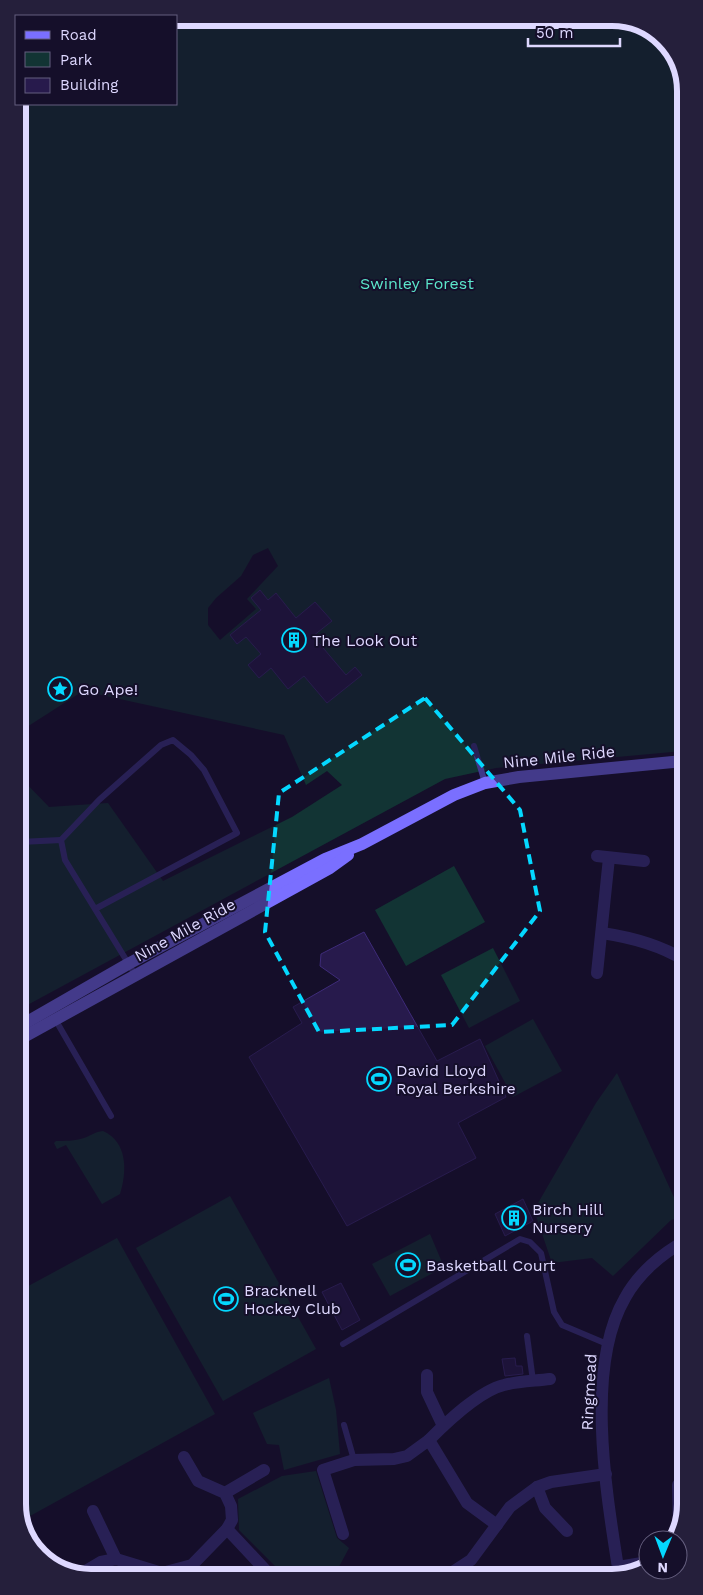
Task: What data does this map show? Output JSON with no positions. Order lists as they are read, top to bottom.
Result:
{
  "streets": {
    "main road": ["Nine Mile Ride"],
    "street": ["Ringmead"]
  },
  "parks": ["Swinley Forest"],
  "places": {
    "building": ["The Look Out", "Birch Hill Nursery"],
    "place": ["Go Ape!"],
    "sports": ["David Lloyd Royal Berkshire", "Basketball Court", "Bracknell Hockey Club"]
  },
  "legend": ["Road", "Park", "Building"],
  "scale_bar": "50 m",
  "north": "bottom"
}
